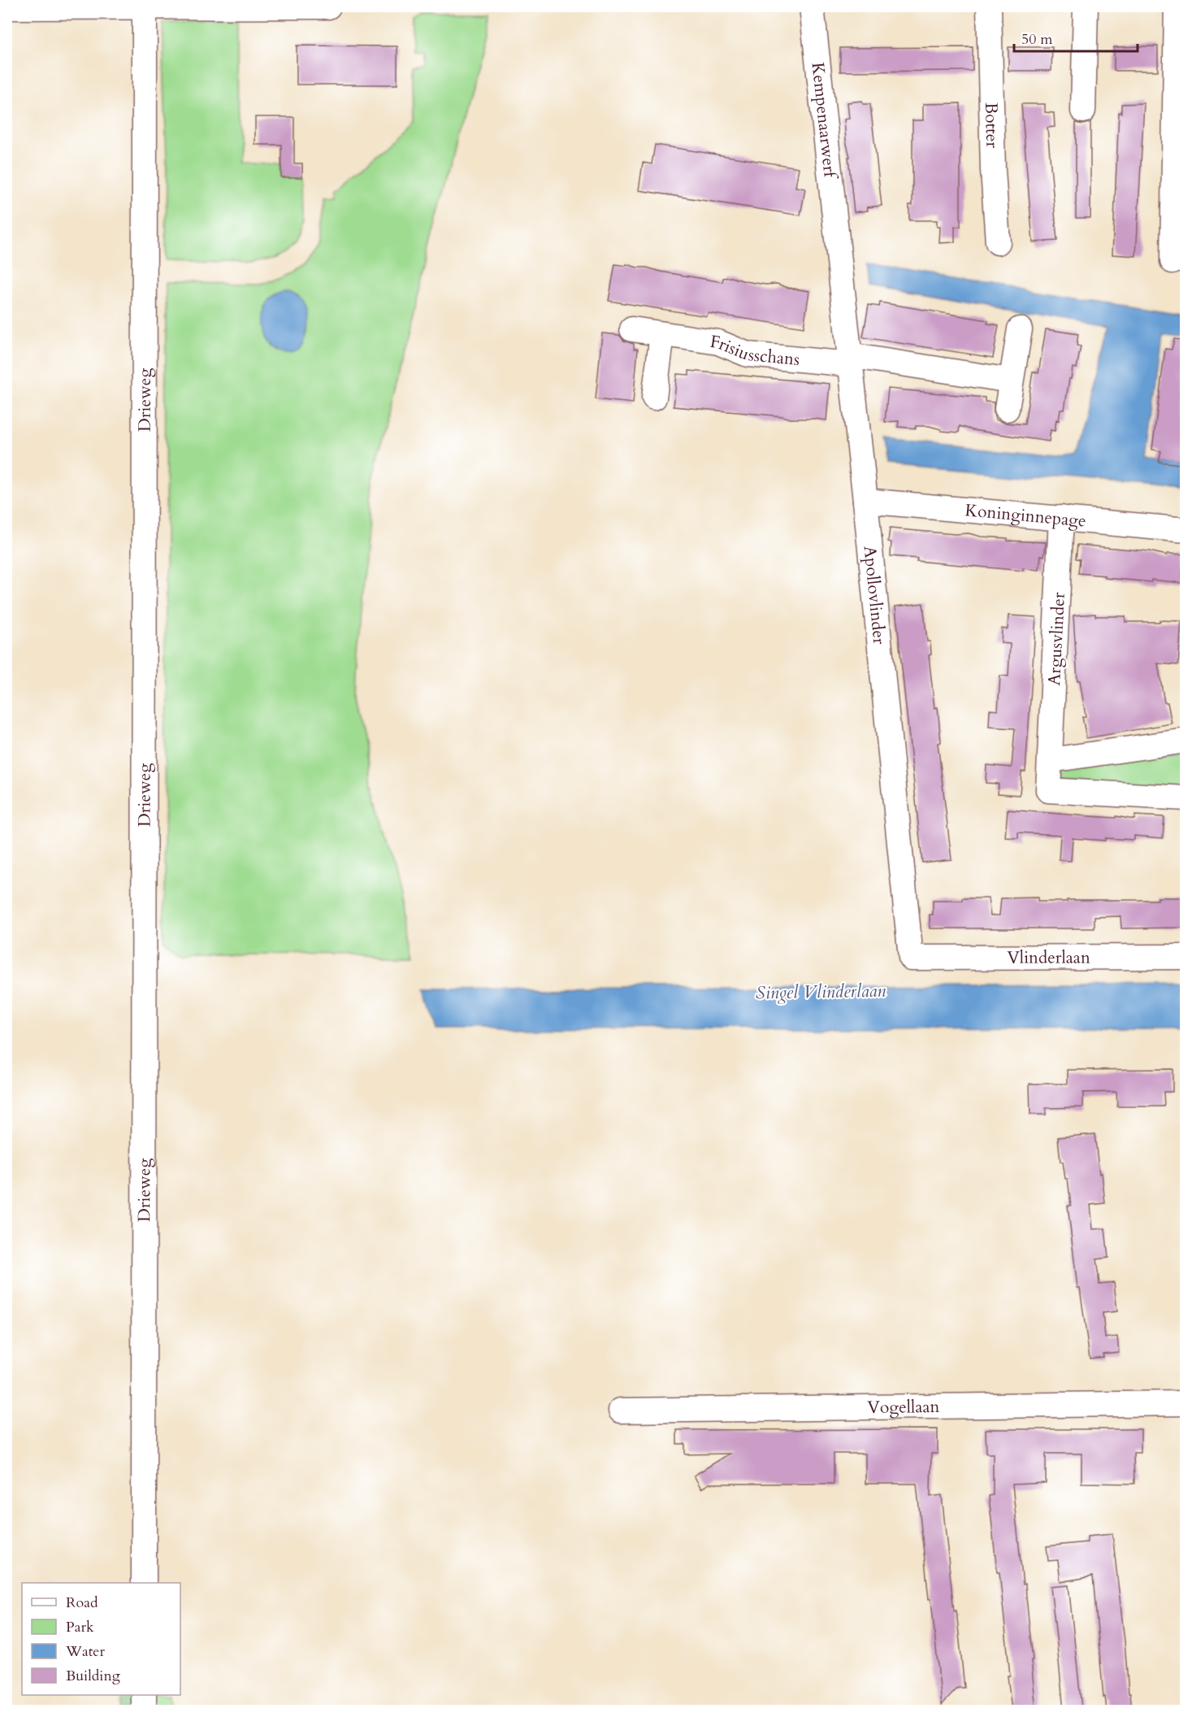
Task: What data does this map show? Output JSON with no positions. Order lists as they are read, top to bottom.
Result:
{
  "streets": {
    "street": [
      "Kempenaarwerf",
      "Botter",
      "Frisiusschans",
      "Drieweg",
      "Koninginnepage",
      "Apollovlinder",
      "Argusvlinder",
      "Vlinderlaan",
      "Vogellaan"
    ]
  },
  "crossings": [
    ["Kempenaarwerf", "Apollovlinder"],
    ["Frisiusschans", "Apollovlinder"],
    ["Koninginnepage", "Apollovlinder"],
    ["Koninginnepage", "Argusvlinder"],
    ["Apollovlinder", "Vlinderlaan"]
  ],
  "water": ["Singel Vlinderlaan"],
  "legend": [
    "Road",
    "Park",
    "Water",
    "Building"
  ],
  "scale_bar": "50 m"
}
